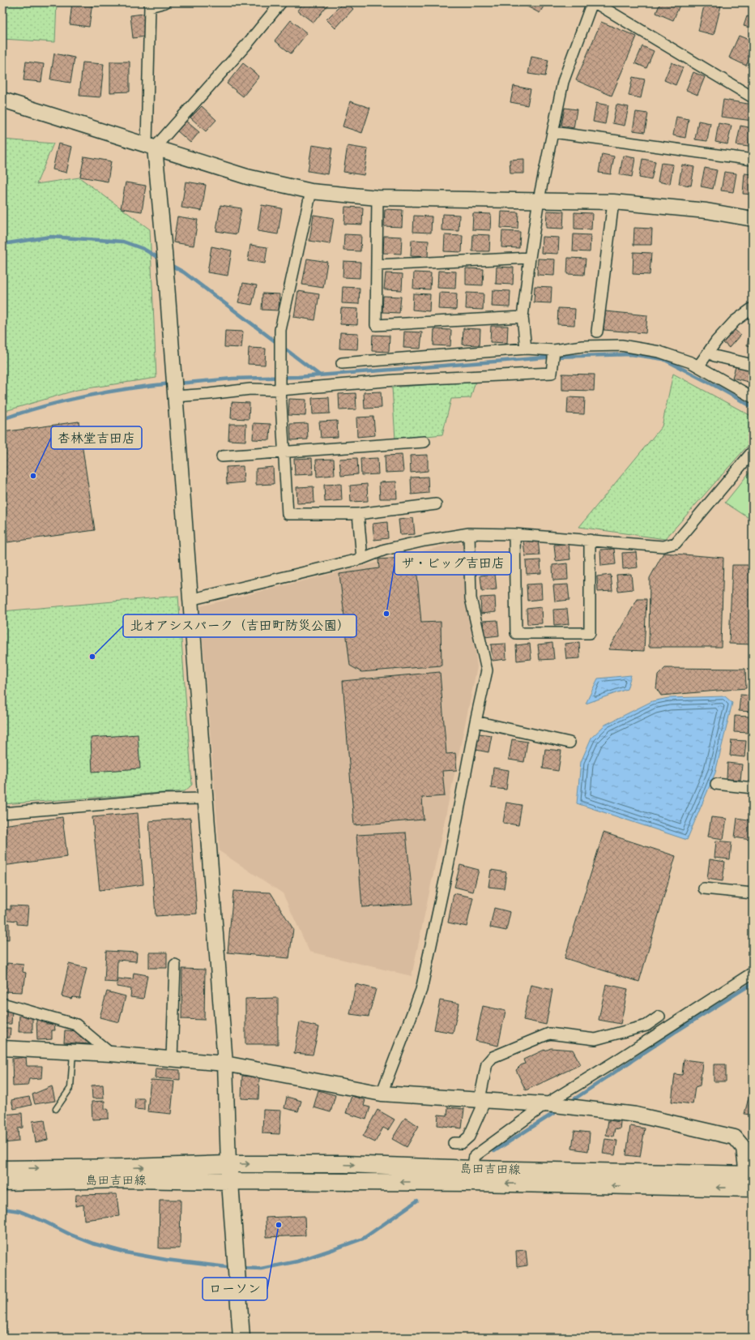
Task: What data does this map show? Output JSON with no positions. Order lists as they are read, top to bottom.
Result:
{
  "streets": {
    "main road": ["島田吉田線"]
  },
  "places": [
    "杏林堂吉田店",
    "ザ・ビッグ吉田店",
    "北オアシスパーク（吉田町防災公園）",
    "ローソン"
  ]
}
